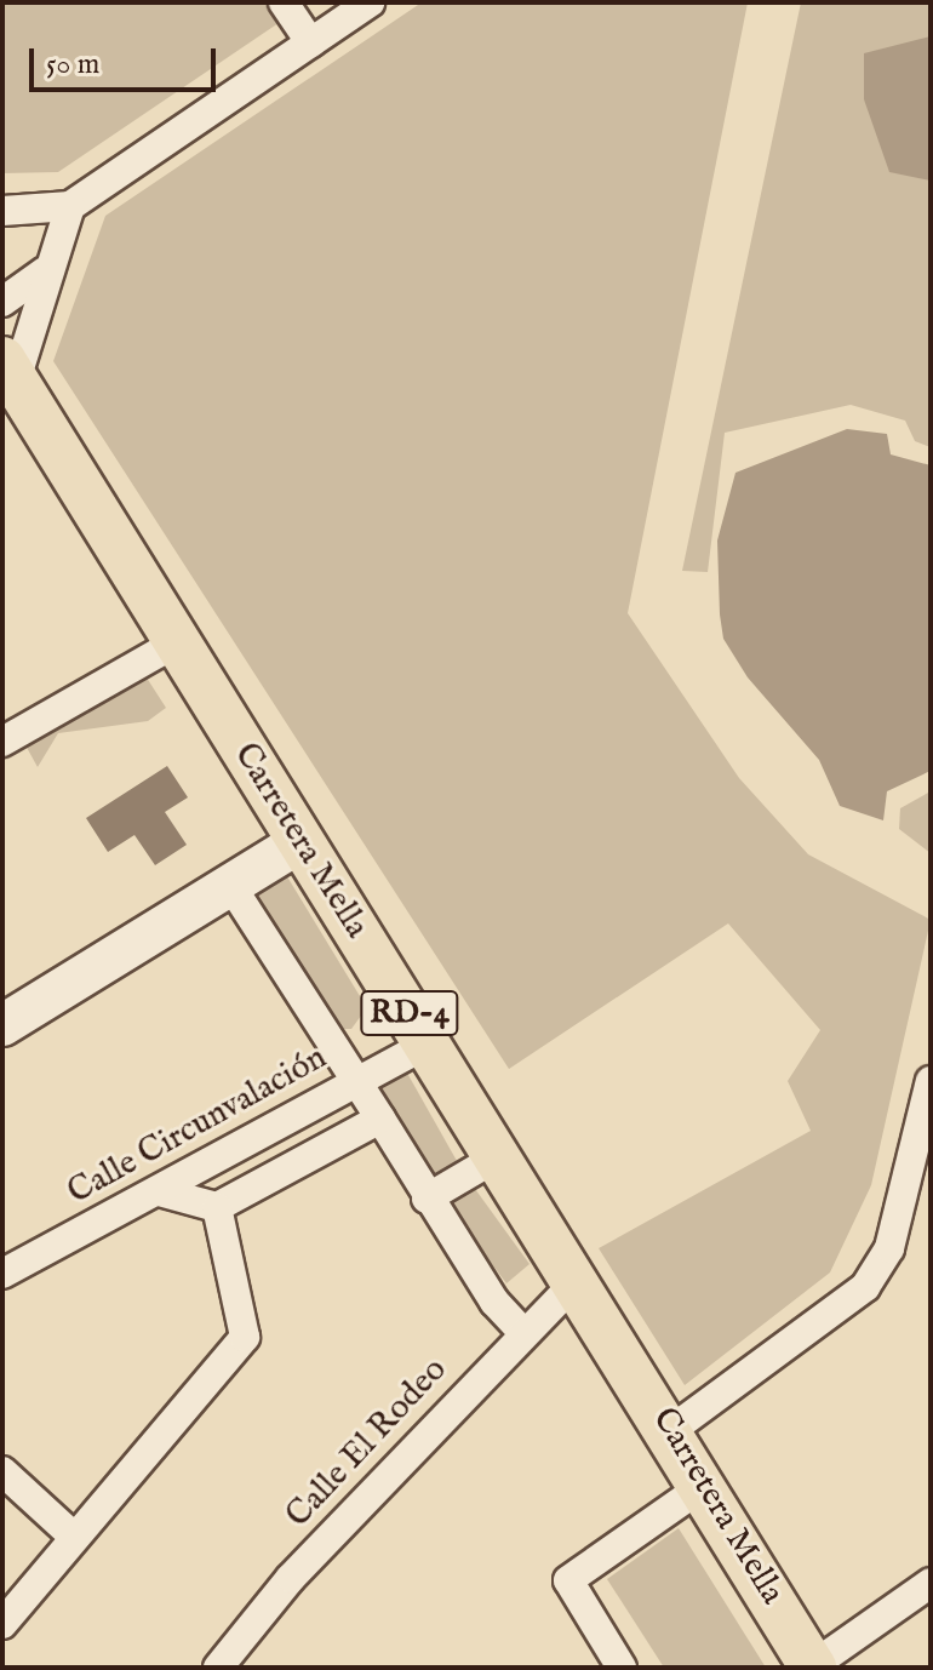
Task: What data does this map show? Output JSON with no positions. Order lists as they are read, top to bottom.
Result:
{
  "streets": {
    "main road": ["Carretera Mella", "RD-4"],
    "street": ["Calle Circunvalación", "Calle El Rodeo"]
  },
  "crossings": [
    ["Carretera Mella", "Calle Circunvalación"],
    ["Carretera Mella", "Calle El Rodeo"]
  ],
  "scale_bar": "50 m"
}
